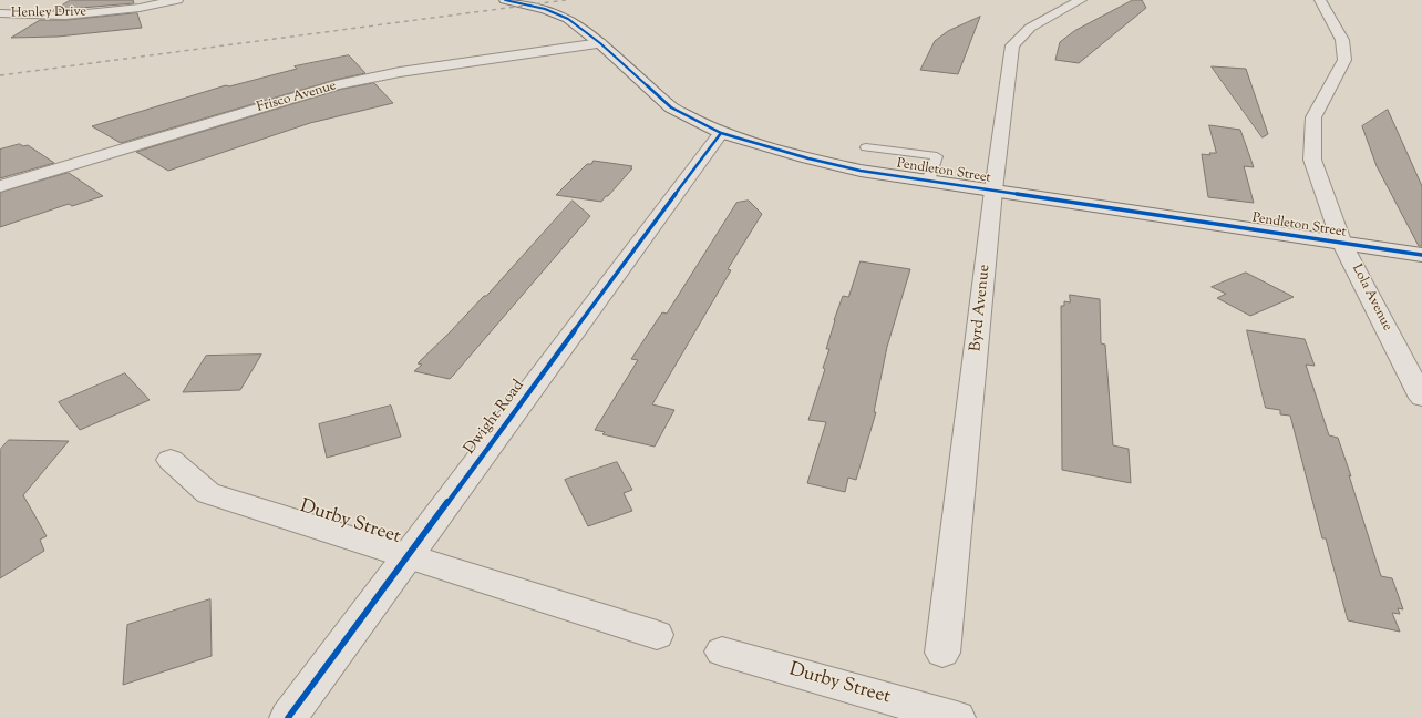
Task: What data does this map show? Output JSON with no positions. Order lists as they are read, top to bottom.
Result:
{
  "streets": {
    "street": [
      "Henley Drive",
      "Frisco Avenue",
      "Pendleton Street",
      "Lola Avenue",
      "Byrd Avenue",
      "Dwight Road",
      "Durby Street"
    ]
  },
  "crossings": [
    ["Frisco Avenue", "Pendleton Street"],
    ["Pendleton Street", "Lola Avenue"],
    ["Pendleton Street", "Byrd Avenue"],
    ["Pendleton Street", "Dwight Road"],
    ["Dwight Road", "Durby Street"]
  ]
}
